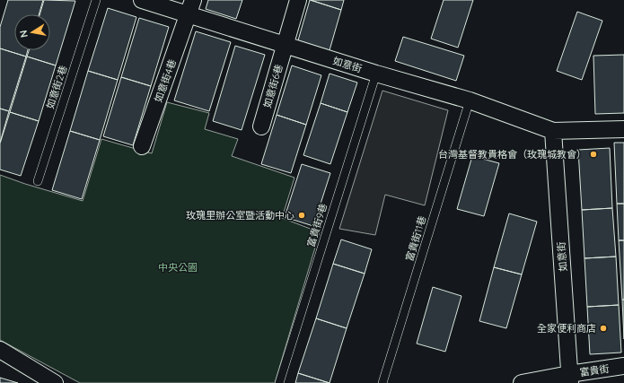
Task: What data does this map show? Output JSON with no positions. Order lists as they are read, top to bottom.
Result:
{
  "streets": {
    "street": [
      "如意街",
      "如意街4巷",
      "如意街6巷",
      "富貴街"
    ],
    "lane": ["如意街2巷", "富貴街9巷", "富貴街11巷"]
  },
  "crossings": [
    ["如意街", "如意街4巷"],
    ["如意街", "如意街6巷"],
    ["如意街", "富貴街9巷"],
    ["如意街", "富貴街11巷"],
    ["如意街", "富貴街"]
  ],
  "parks": ["中央公園"],
  "places": ["台灣基督教貴格會（玫瑰城教會）", "玫瑰里辦公室暨活動中心", "全家便利商店"],
  "north": "left"
}
